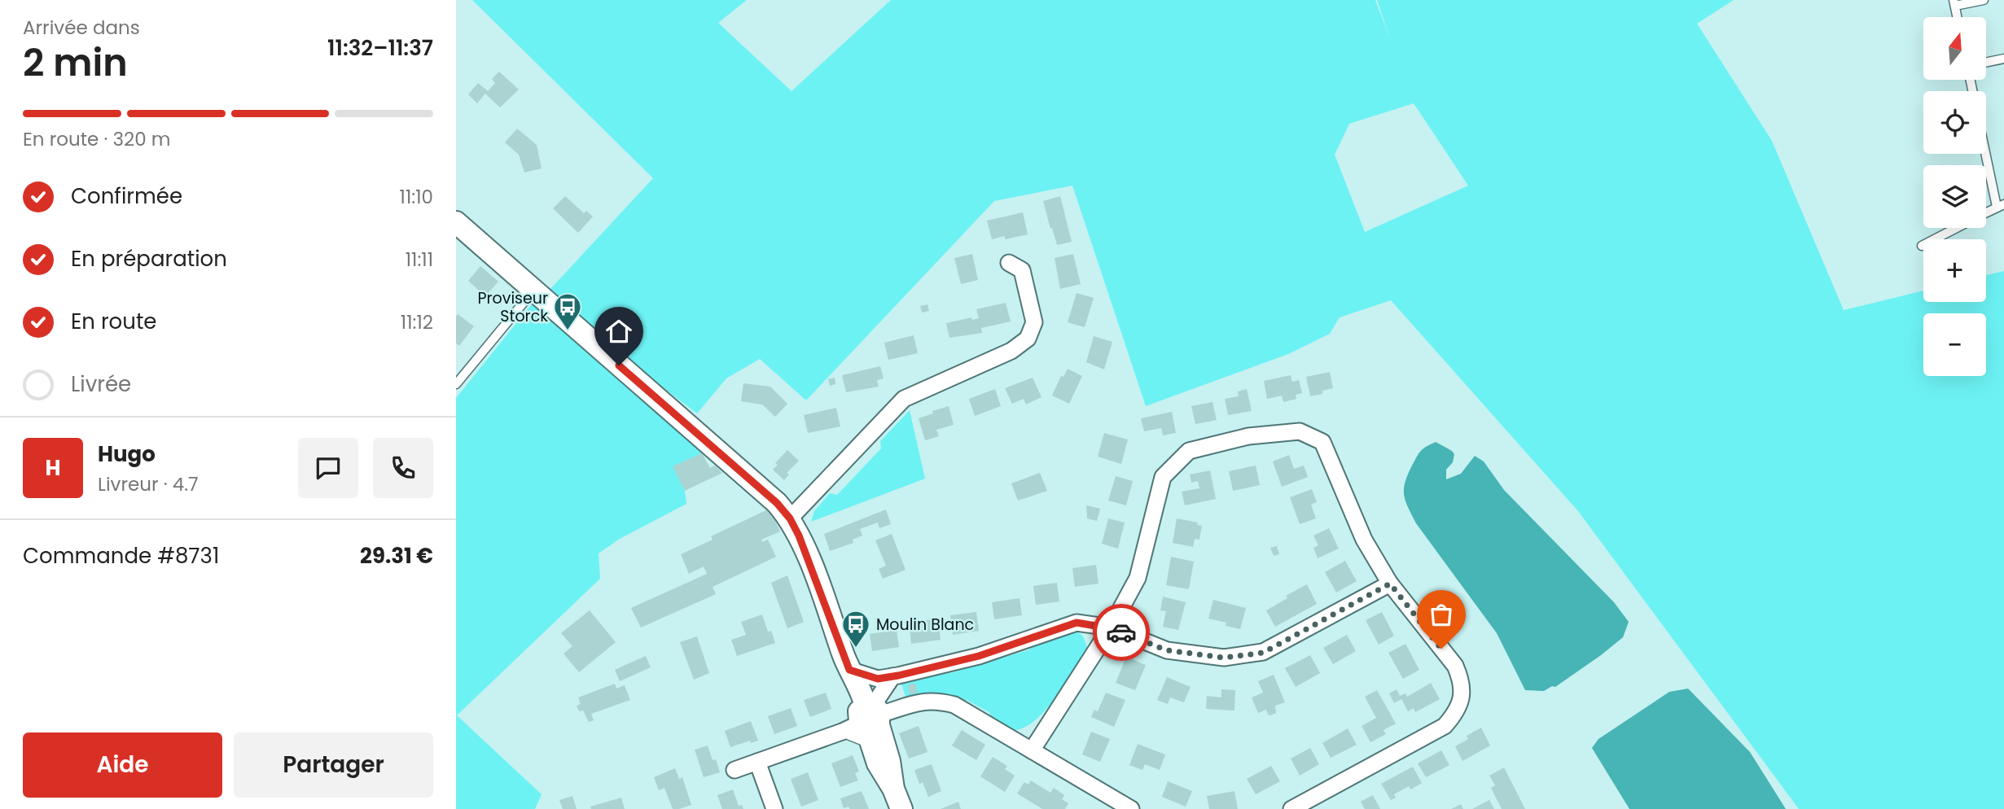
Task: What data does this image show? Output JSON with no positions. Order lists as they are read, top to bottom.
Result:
{
  "places": {
    "bus stop": ["Proviseur Storck", "Moulin Blanc"]
  },
  "north": "top",
  "page": {
    "heading": ["2 min", "Arrivée dans", "11:32–11:37"],
    "panel": [
      "Hugo",
      "Livreur · 4.7",
      "Commande #8731",
      "29.31 €"
    ],
    "map_buttons": ["+", "−"],
    "bar": "En route · 320 m",
    "list": [
      ["Confirmée", "11:10"],
      ["En préparation", "11:11"],
      ["En route", "11:12"],
      "Livrée"
    ],
    "round": "H",
    "buttons": ["Aide", "Partager"]
  }
}
